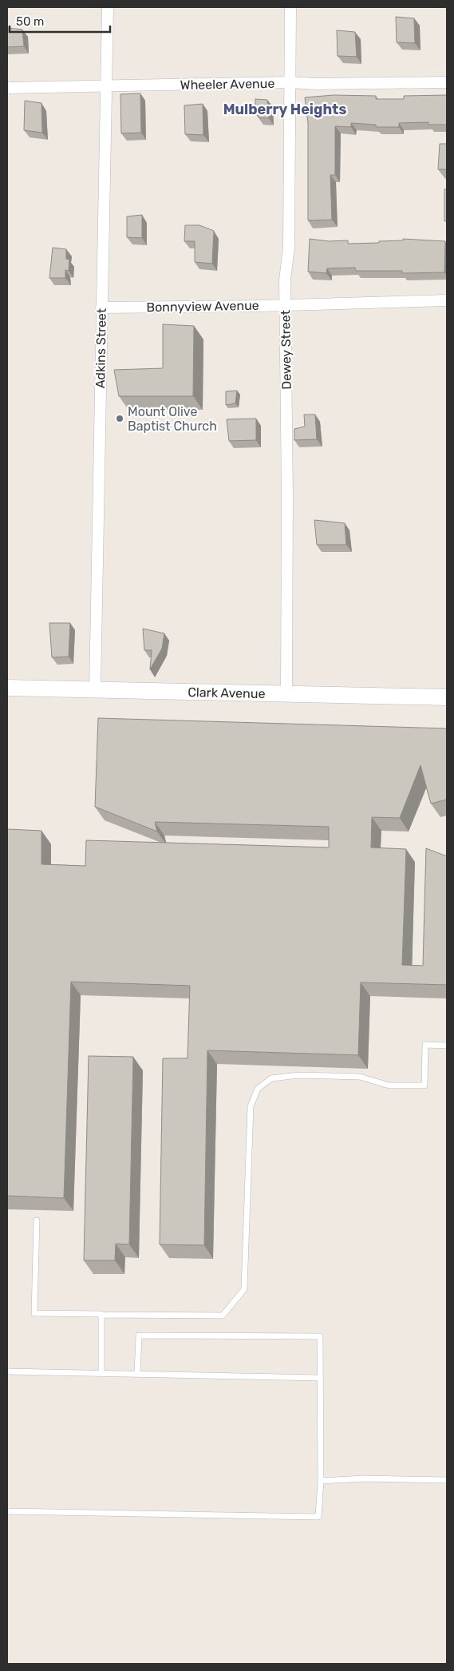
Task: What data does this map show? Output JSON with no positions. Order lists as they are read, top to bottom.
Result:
{
  "streets": {
    "street": [
      "Wheeler Avenue",
      "Bonnyview Avenue",
      "Adkins Street",
      "Dewey Street",
      "Clark Avenue"
    ]
  },
  "crossings": [
    ["Wheeler Avenue", "Adkins Street"],
    ["Wheeler Avenue", "Dewey Street"],
    ["Bonnyview Avenue", "Adkins Street"],
    ["Bonnyview Avenue", "Dewey Street"],
    ["Adkins Street", "Clark Avenue"],
    ["Dewey Street", "Clark Avenue"]
  ],
  "districts": ["Mulberry Heights"],
  "places": ["Mount Olive Baptist Church"],
  "scale_bar": "50 m"
}
